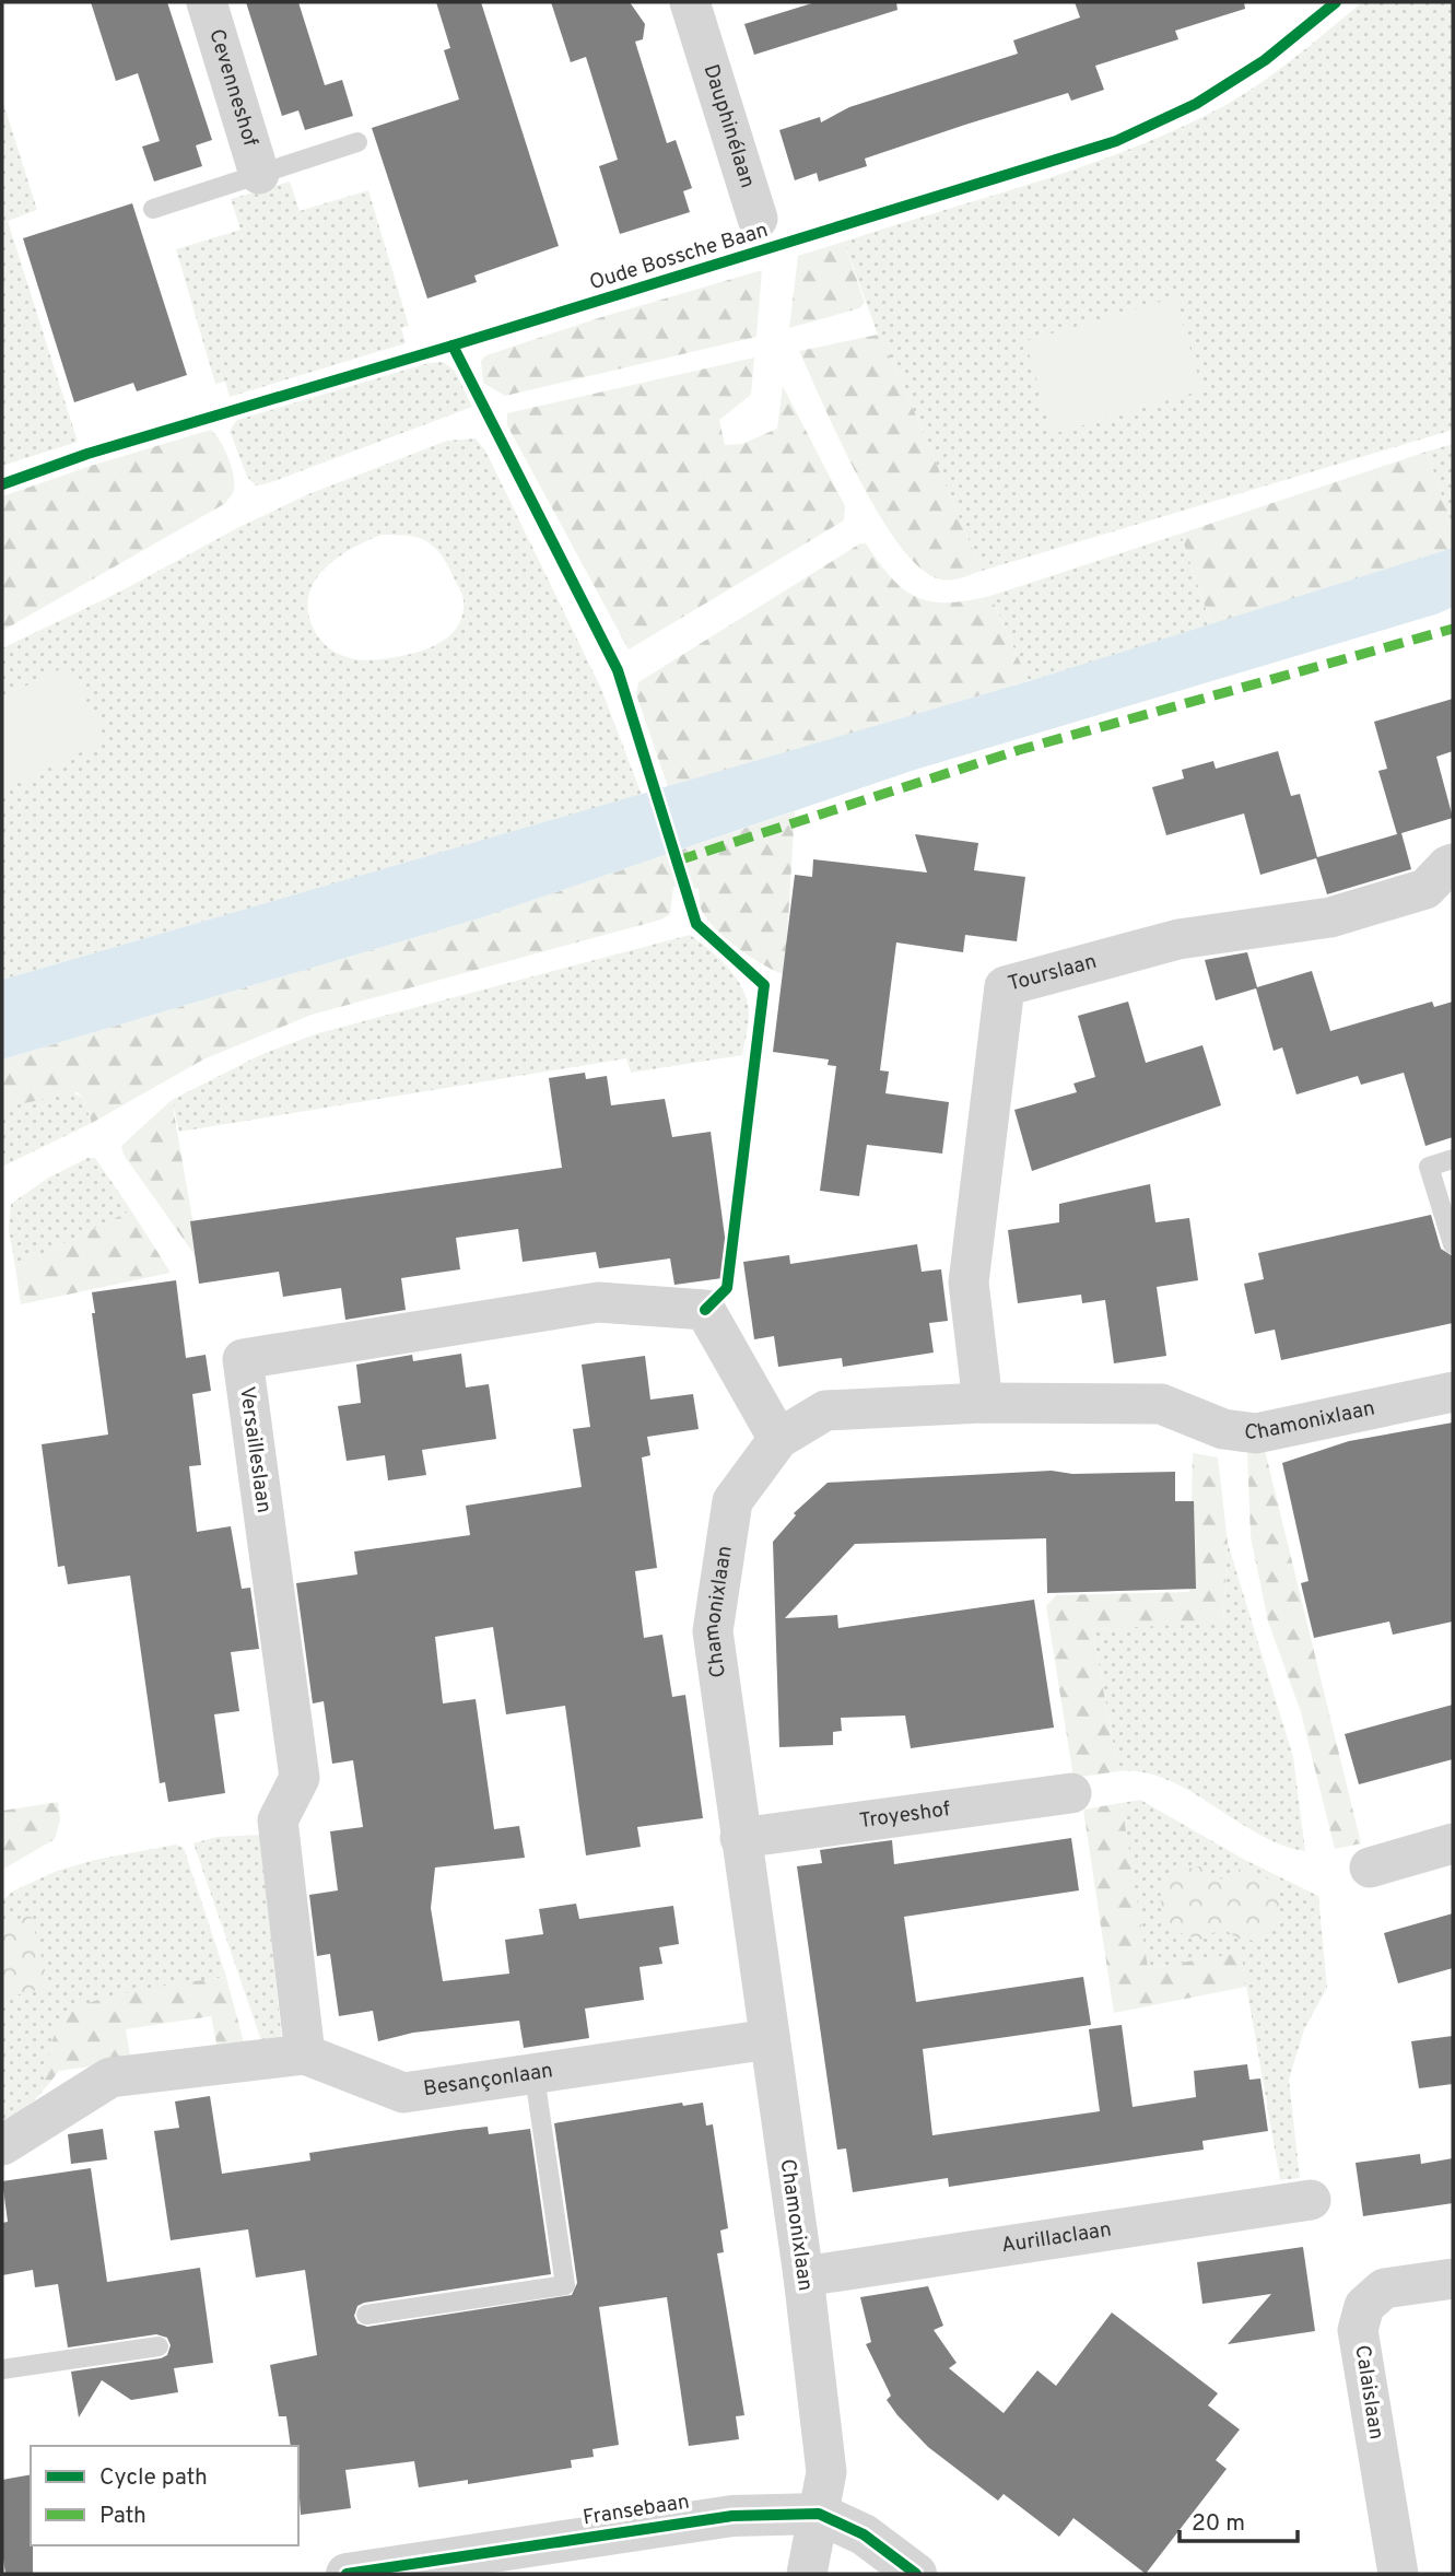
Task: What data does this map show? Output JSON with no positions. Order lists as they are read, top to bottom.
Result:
{
  "streets": {
    "street": [
      "Cevenneshof",
      "Dauphinélaan",
      "Tourslaan",
      "Chamonixlaan",
      "Versailleslaan",
      "Troyeshof",
      "Besançonlaan",
      "Aurillaclaan",
      "Calaislaan",
      "Fransebaan"
    ],
    "cycle path": ["Oude Bossche Baan"]
  },
  "crossings": [
    ["Tourslaan", "Chamonixlaan"],
    ["Chamonixlaan", "Versailleslaan"],
    ["Chamonixlaan", "Troyeshof"],
    ["Chamonixlaan", "Besançonlaan"],
    ["Chamonixlaan", "Aurillaclaan"],
    ["Chamonixlaan", "Fransebaan"],
    ["Versailleslaan", "Besançonlaan"]
  ],
  "legend": ["Cycle path", "Path"],
  "scale_bar": "20 m"
}
